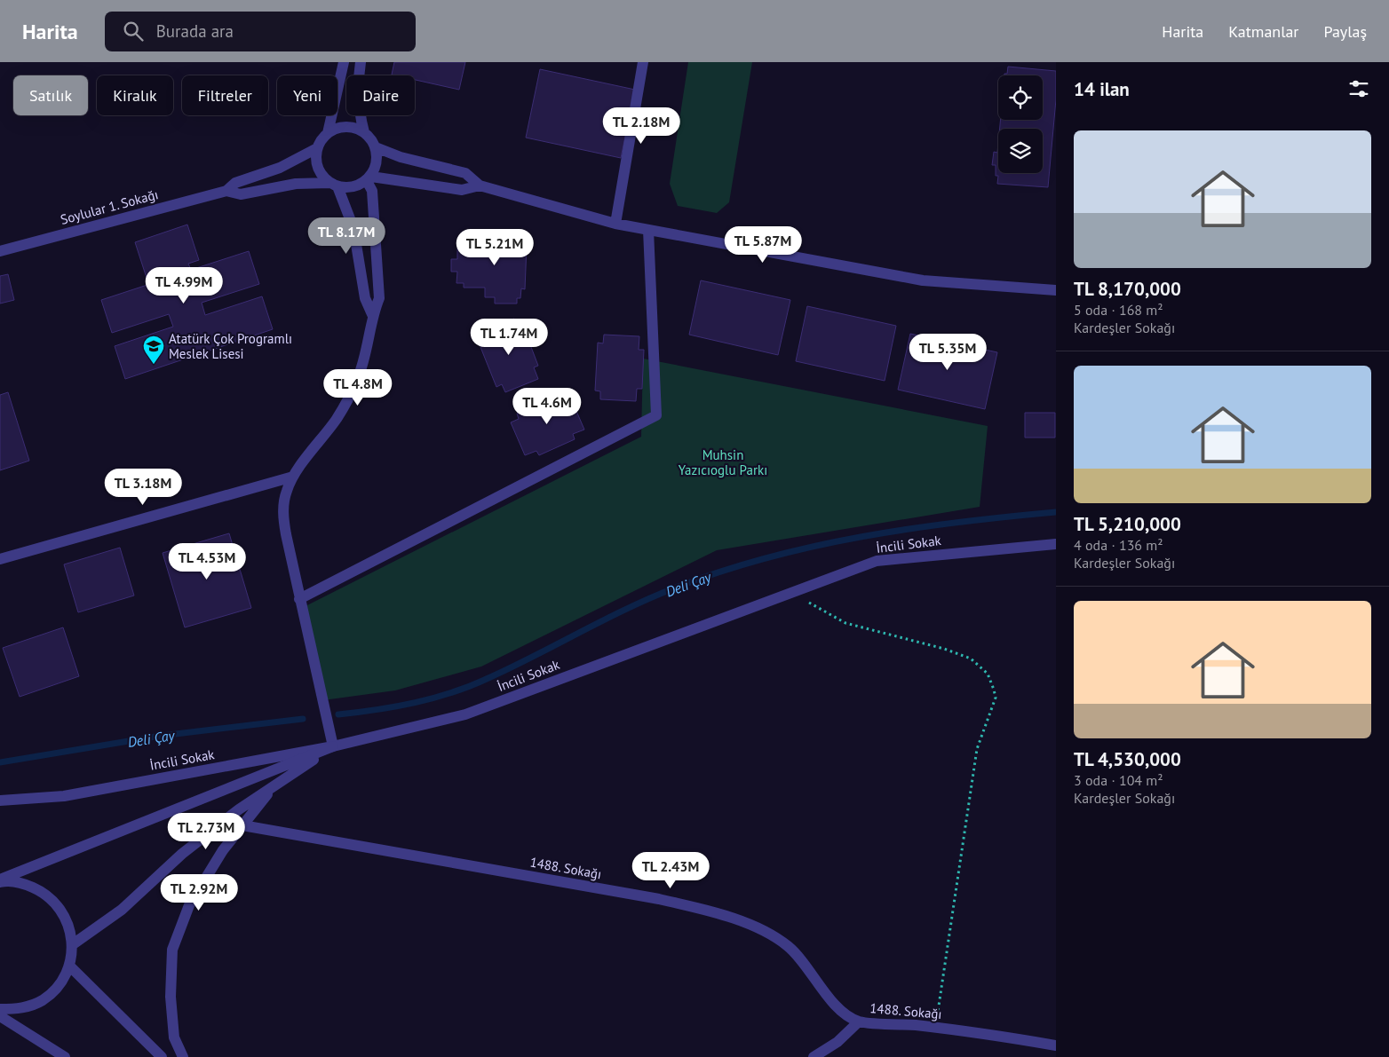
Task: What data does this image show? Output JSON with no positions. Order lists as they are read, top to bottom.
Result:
{
  "streets": {
    "street": ["Soylular 1. Sokağı", "İncili Sokak", "1488. Sokağı"]
  },
  "water": ["Deli Çay"],
  "parks": ["Muhsin Yazıcıoglu Parkı"],
  "places": {
    "school or university": ["Atatürk Çok Programlı Meslek Lisesi"]
  },
  "page": {
    "header": "Harita",
    "search": "Burada ara",
    "nav": ["Harita", "Katmanlar", "Paylaş"],
    "heading": "14 ilan",
    "chip": [
      "Satılık",
      "Kiralık",
      "Filtreler",
      "Yeni",
      "Daire"
    ],
    "price": [
      "TL 2.18M",
      "TL 8.17M",
      "TL 5.87M",
      "TL 5.21M",
      "TL 4.99M",
      "TL 1.74M",
      "TL 5.35M",
      "TL 4.8M",
      "TL 4.6M",
      "TL 3.18M",
      "TL 4.53M",
      "TL 2.73M",
      "TL 2.43M",
      "TL 2.92M"
    ],
    "list": [
      {
        "name": "TL 8,170,000",
        "note": "5 oda · 168 m² · Kardeşler Sokağı"
      },
      {
        "name": "TL 5,210,000",
        "note": "4 oda · 136 m² · Kardeşler Sokağı"
      },
      {
        "name": "TL 4,530,000",
        "note": "3 oda · 104 m² · Kardeşler Sokağı"
      }
    ]
  }
}
